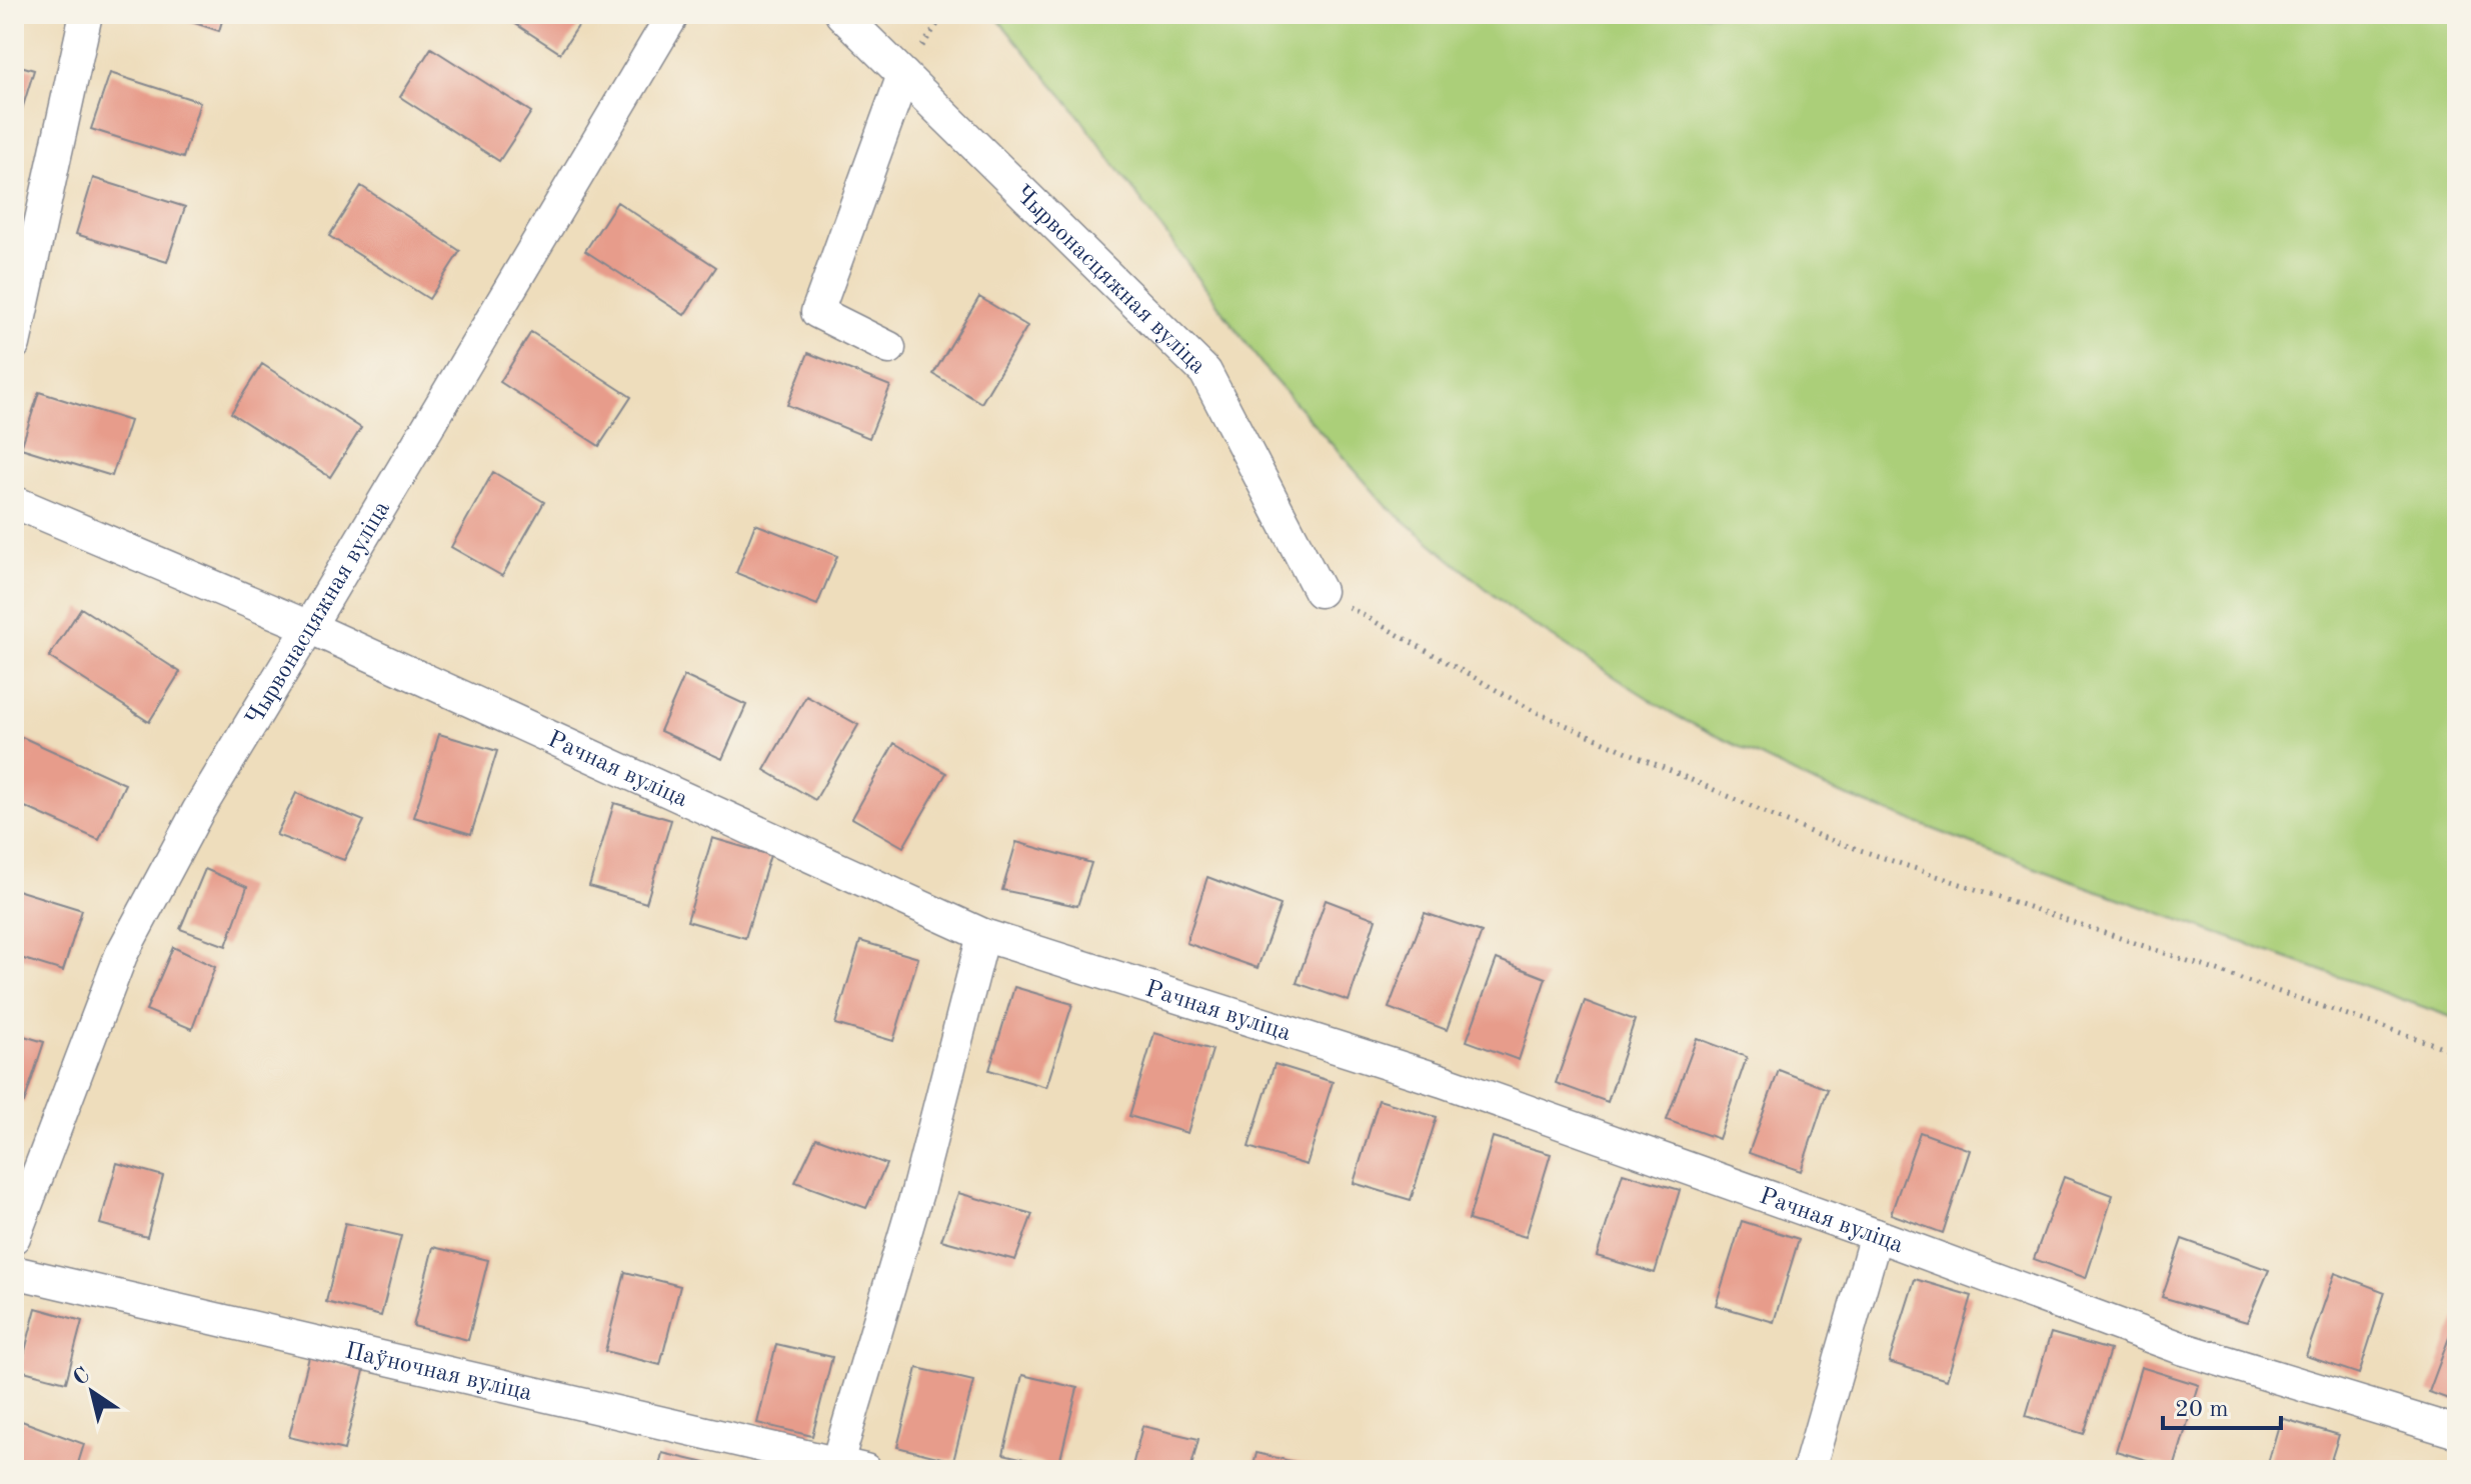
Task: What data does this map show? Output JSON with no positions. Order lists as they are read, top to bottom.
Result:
{
  "streets": {
    "street": ["Чырвонасцяжная вуліца", "Рачная вуліца", "Паўночная вуліца"]
  },
  "crossings": [
    ["Чырвонасцяжная вуліца", "Рачная вуліца"]
  ],
  "scale_bar": "20 m",
  "north": "top left"
}
